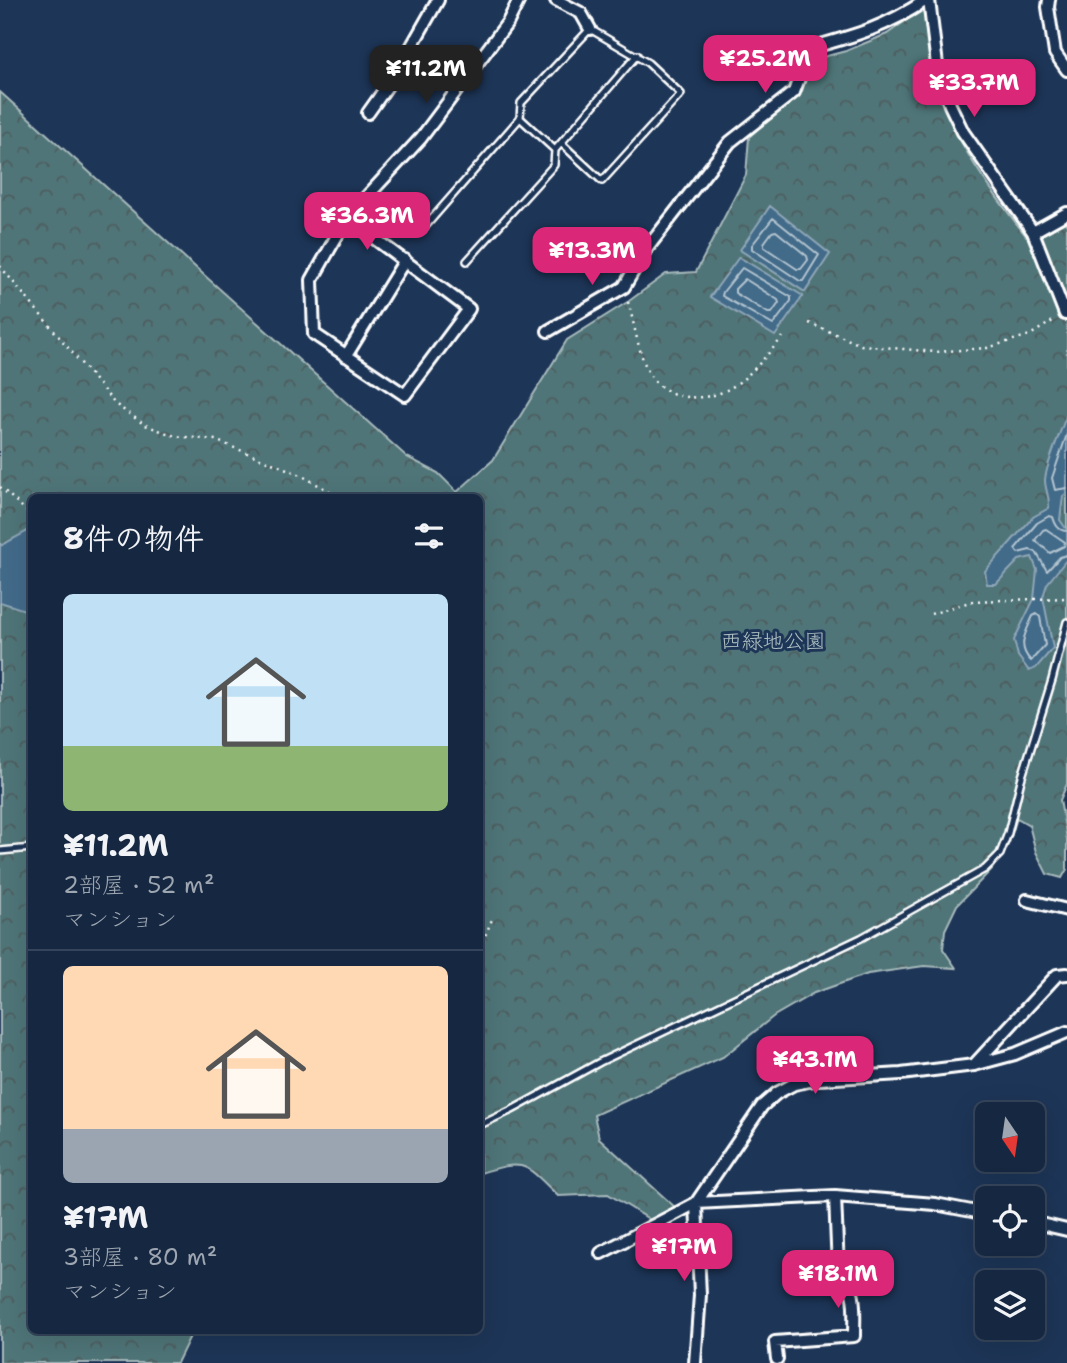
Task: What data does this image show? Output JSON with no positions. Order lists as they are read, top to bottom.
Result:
{
  "parks": ["西緑地公園"],
  "north": "bottom",
  "page": {
    "price": [
      "¥25.2M",
      "¥11.2M",
      "¥33.7M",
      "¥36.3M",
      "¥13.3M",
      "¥43.1M",
      "¥17M",
      "¥18.1M"
    ],
    "heading": "8件の物件",
    "list": [
      {
        "name": "¥11.2M",
        "note": "2部屋 · 52 m² · マンション"
      },
      {
        "name": "¥17M",
        "note": "3部屋 · 80 m² · マンション"
      }
    ]
  }
}
